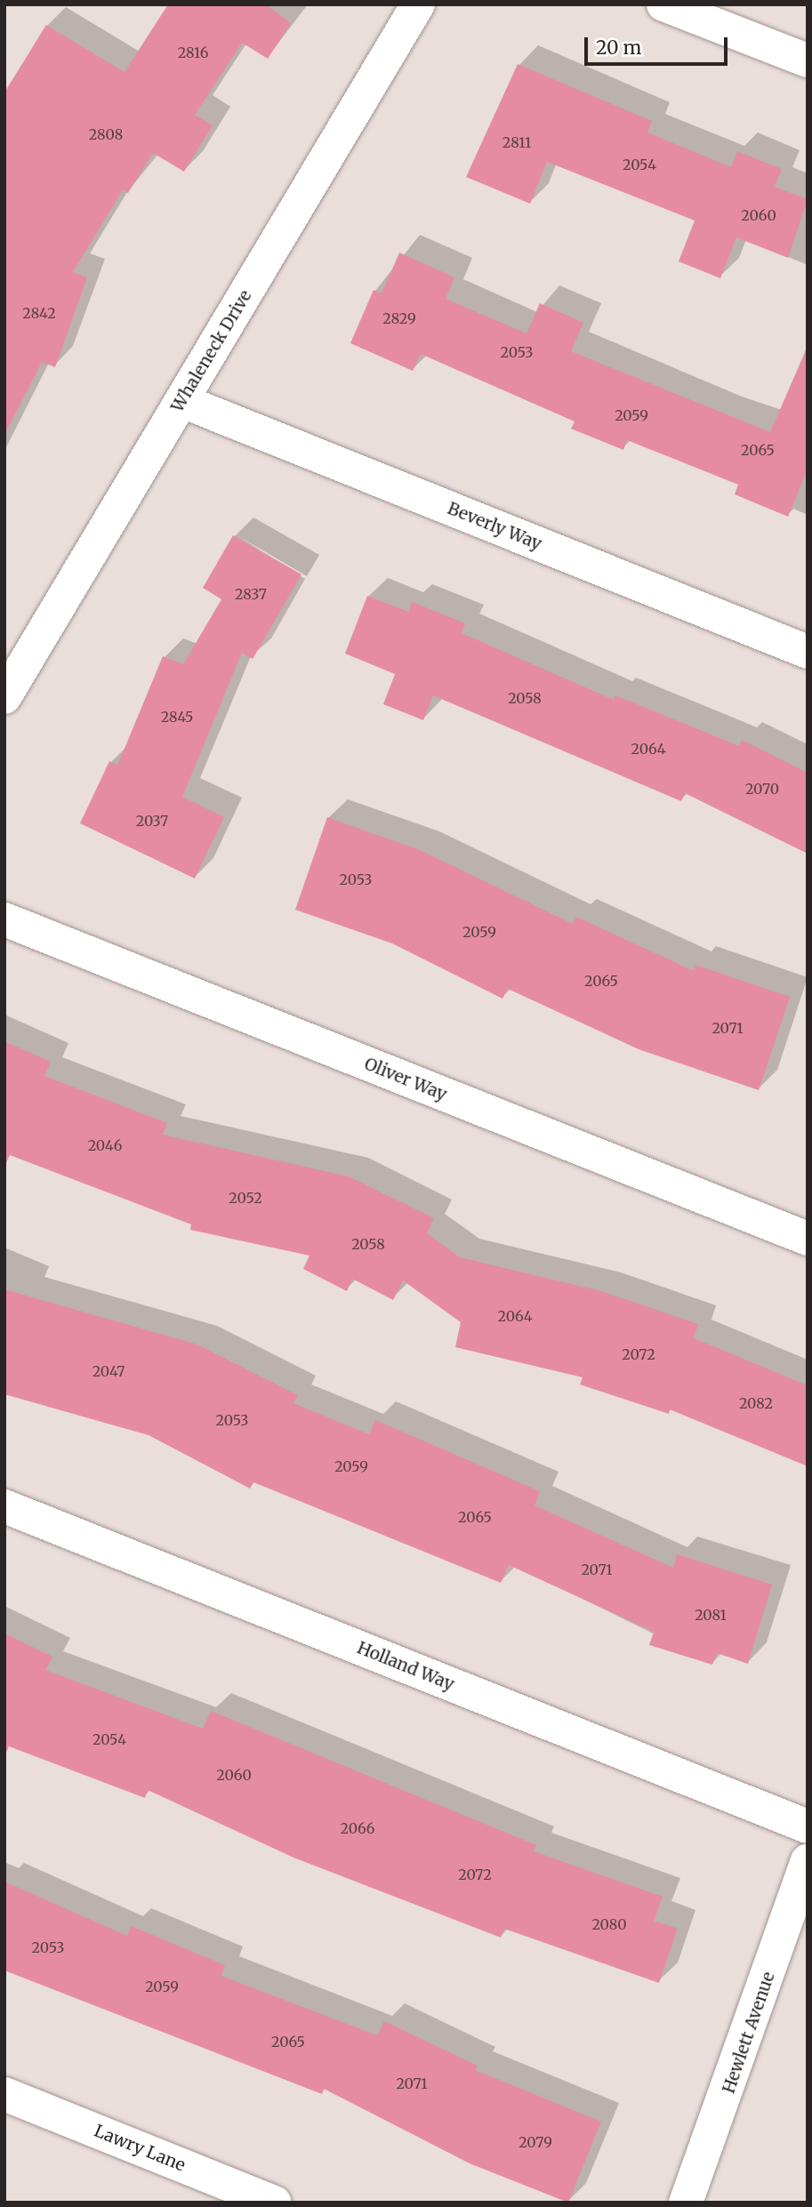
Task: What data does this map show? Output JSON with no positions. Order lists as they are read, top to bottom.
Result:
{
  "streets": {
    "street": [
      "Whaleneck Drive",
      "Beverly Way",
      "Oliver Way",
      "Holland Way",
      "Hewlett Avenue",
      "Lawry Lane"
    ]
  },
  "crossings": [
    ["Whaleneck Drive", "Beverly Way"]
  ],
  "house_numbers": [
    "2816",
    "2808",
    "2811",
    "2054",
    "2060",
    "2842",
    "2829",
    "2053",
    "2059",
    "2065",
    "2837",
    "2058",
    "2845",
    "2064",
    "2070",
    "2037",
    "2053",
    "2059",
    "2065",
    "2071",
    "2046",
    "2052",
    "2058",
    "2064",
    "2072",
    "2047",
    "2082",
    "2053",
    "2059",
    "2065",
    "2071",
    "2081",
    "2054",
    "2060",
    "2066",
    "2072",
    "2080",
    "2053",
    "2059",
    "2065",
    "2071",
    "2079"
  ],
  "scale_bar": "20 m"
}
